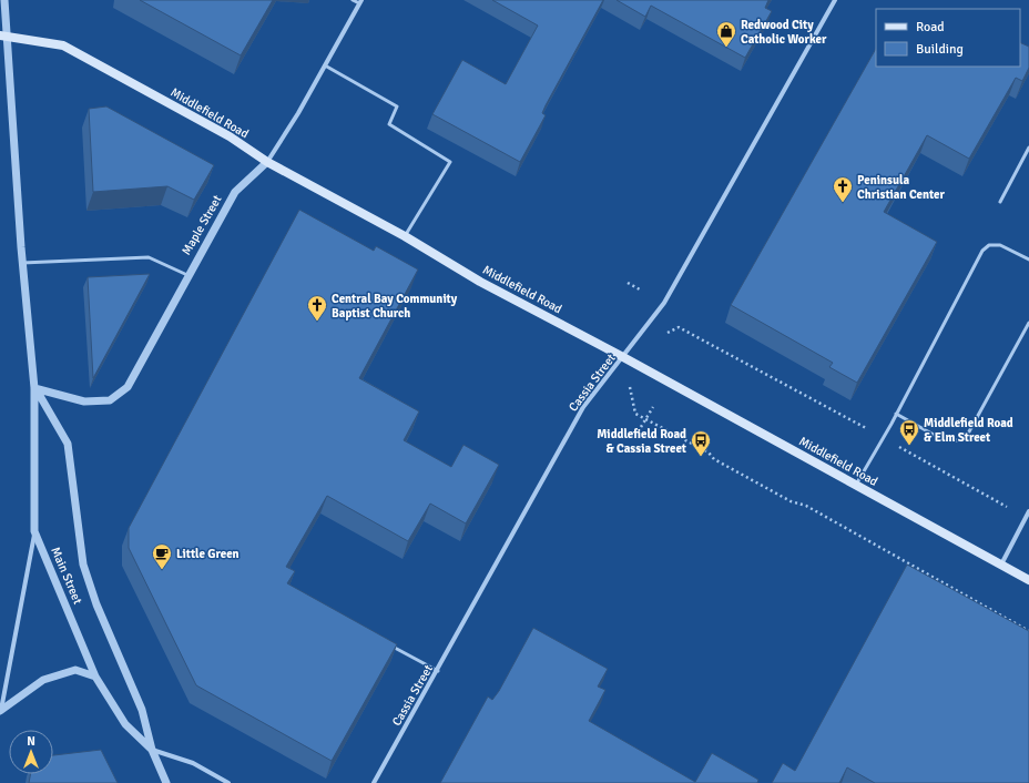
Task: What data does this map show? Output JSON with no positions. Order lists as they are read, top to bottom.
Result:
{
  "streets": {
    "main road": ["Middlefield Road"],
    "street": ["Maple Street", "Cassia Street", "Main Street"]
  },
  "crossings": [
    ["Middlefield Road", "Maple Street"],
    ["Middlefield Road", "Cassia Street"],
    ["Middlefield Road", "Main Street"],
    ["Maple Street", "Main Street"]
  ],
  "places": {
    "shop": ["Redwood City Catholic Worker"],
    "church": ["Peninsula Christian Center", "Central Bay Community Baptist Church"],
    "bus stop": ["Middlefield Road & Elm Street", "Middlefield Road & Cassia Street"],
    "cafe": ["Little Green"]
  },
  "legend": ["Road", "Building"],
  "north": "top"
}
